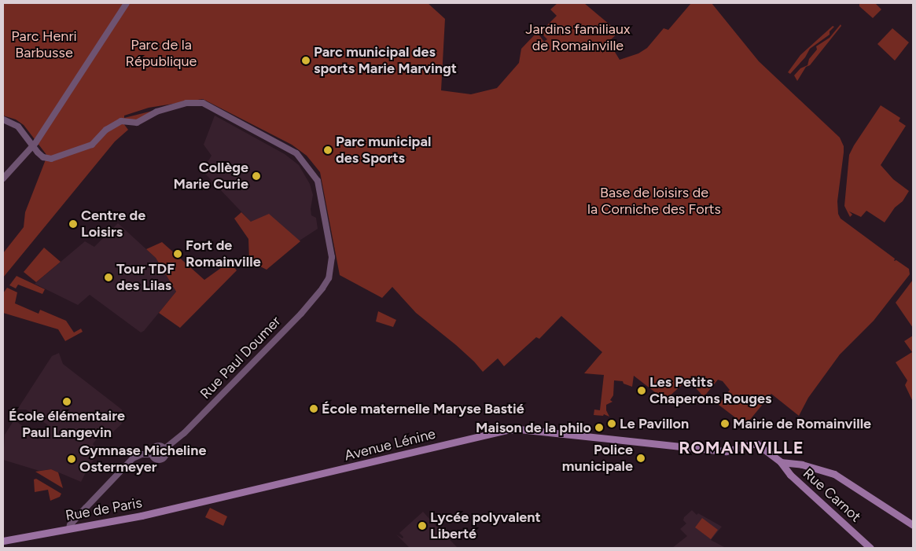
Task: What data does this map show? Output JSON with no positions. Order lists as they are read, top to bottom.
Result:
{
  "streets": {
    "main road": ["Avenue Lénine", "Rue Carnot", "Rue de Paris"],
    "street": ["Rue Paul Doumer"]
  },
  "crossings": [
    ["Avenue Lénine", "Rue Carnot"],
    ["Avenue Lénine", "Rue de Paris"]
  ],
  "districts": ["ROMAINVILLE"],
  "parks": [
    "Jardins familiaux de Romainville",
    "Parc Henri Barbusse",
    "Parc de la République",
    "Base de loisirs de la Corniche des Forts"
  ],
  "places": [
    "Parc municipal des sports Marie Marvingt",
    "Parc municipal des Sports",
    "Collège Marie Curie",
    "Centre de Loisirs",
    "Fort de Romainville",
    "Tour TDF des Lilas",
    "Les Petits Chaperons Rouges",
    "École élémentaire Paul Langevin",
    "École maternelle Maryse Bastié",
    "Le Pavillon",
    "Mairie de Romainville",
    "Maison de la philo",
    "Police municipale",
    "Gymnase Micheline Ostermeyer",
    "Lycée polyvalent Liberté"
  ]
}
